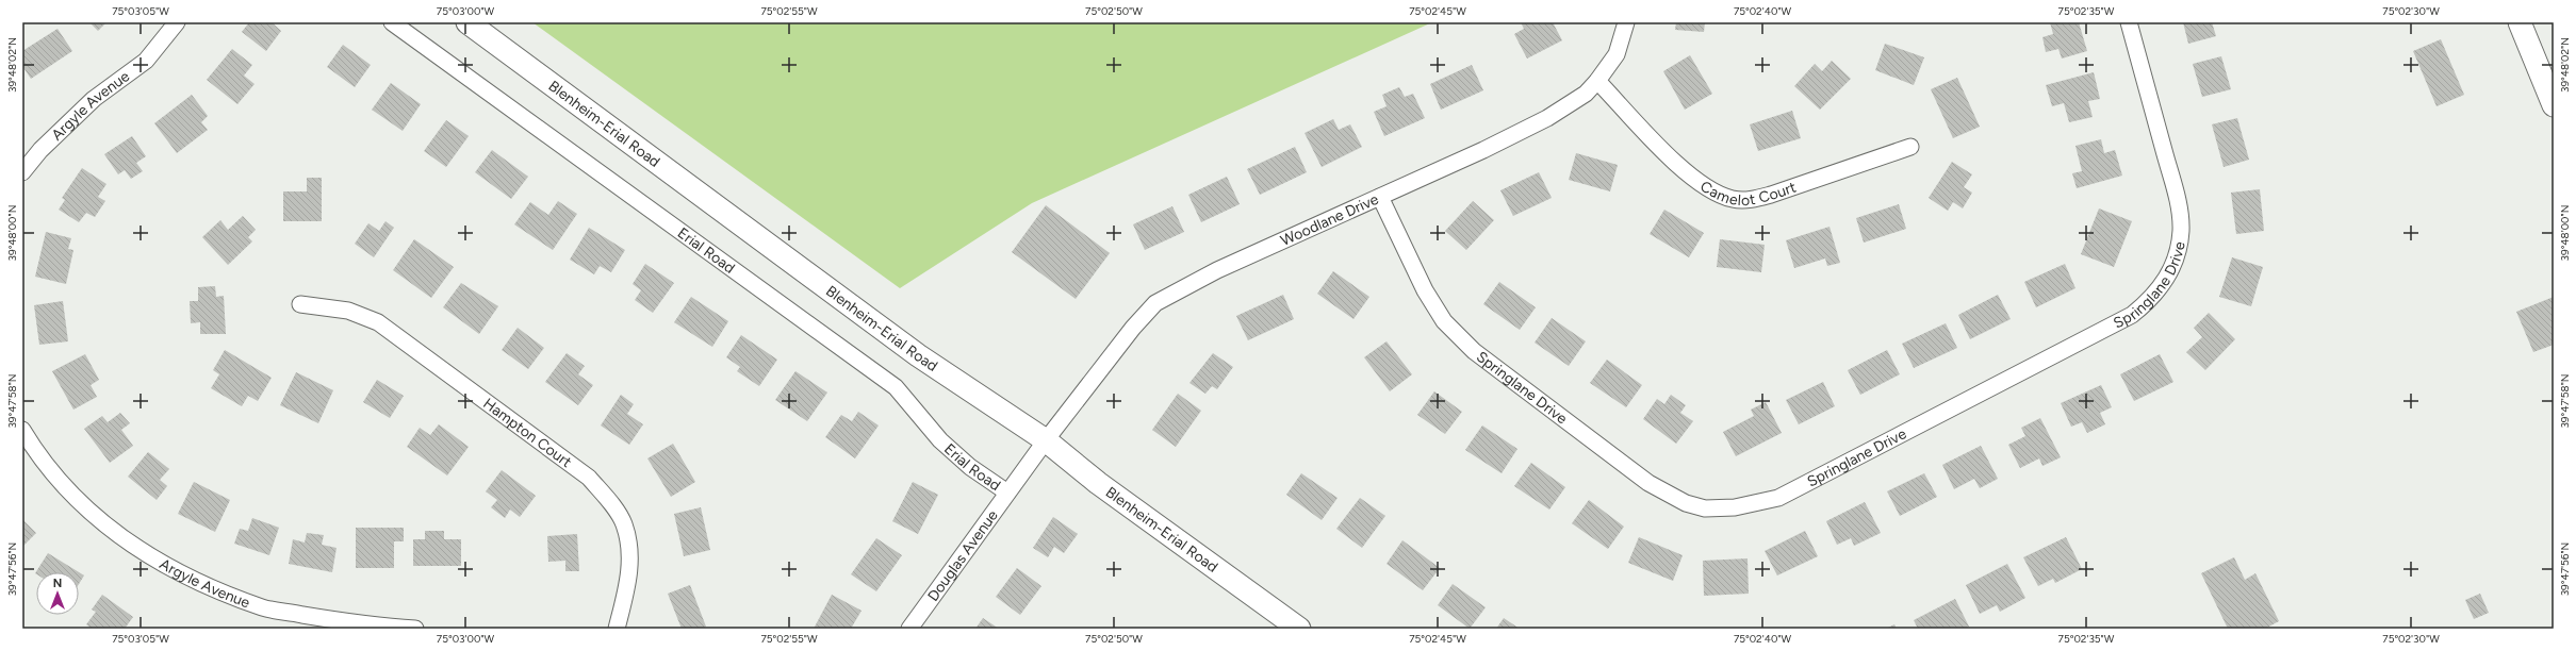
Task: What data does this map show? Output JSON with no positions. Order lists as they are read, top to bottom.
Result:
{
  "streets": {
    "main road": ["Blenheim-Erial Road"],
    "street": [
      "Argyle Avenue",
      "Camelot Court",
      "Woodlane Drive",
      "Erial Road",
      "Springlane Drive",
      "Hampton Court",
      "Douglas Avenue"
    ]
  },
  "crossings": [
    ["Blenheim-Erial Road", "Woodlane Drive"],
    ["Blenheim-Erial Road", "Douglas Avenue"],
    ["Camelot Court", "Woodlane Drive"],
    ["Woodlane Drive", "Springlane Drive"],
    ["Woodlane Drive", "Douglas Avenue"],
    ["Erial Road", "Douglas Avenue"]
  ],
  "north": "top",
  "coordinates": [
    "75°03'05\"W",
    "75°03'00\"W",
    "75°02'55\"W",
    "75°02'50\"W",
    "75°02'45\"W",
    "75°02'40\"W",
    "75°02'35\"W",
    "75°02'30\"W",
    "39°48'02\"N",
    "39°48'00\"N",
    "39°47'58\"N",
    "39°47'56\"N"
  ]
}
